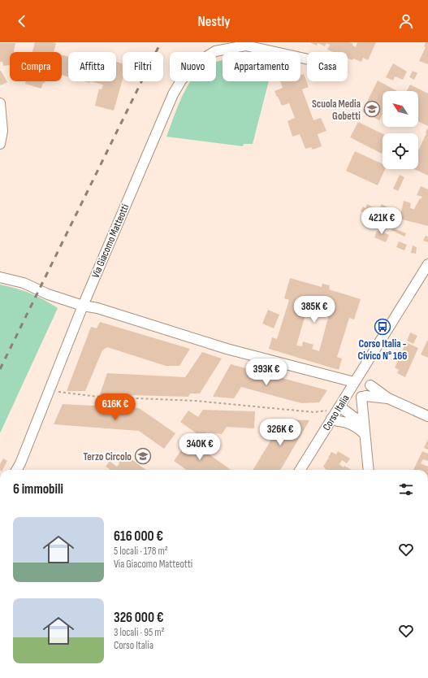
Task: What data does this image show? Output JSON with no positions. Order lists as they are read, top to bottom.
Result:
{
  "streets": {
    "street": ["Via Giacomo Matteotti", "Corso Italia"]
  },
  "places": {
    "school or university": ["Scuola Media Gobetti", "Terzo Circolo"],
    "bus stop": ["Corso Italia - Civico N° 166"]
  },
  "north": "top left",
  "page": {
    "header": "Nestly",
    "chip": [
      "Compra",
      "Affitta",
      "Filtri",
      "Nuovo",
      "Appartamento",
      "Casa"
    ],
    "price": [
      "421K €",
      "385K €",
      "393K €",
      "616K €",
      "326K €",
      "340K €"
    ],
    "heading": "6 immobili",
    "list": [
      {
        "name": "616 000 €",
        "note": "5 locali · 178 m² · Via Giacomo Matteotti"
      },
      {
        "name": "326 000 €",
        "note": "3 locali · 95 m² · Corso Italia"
      }
    ]
  }
}
